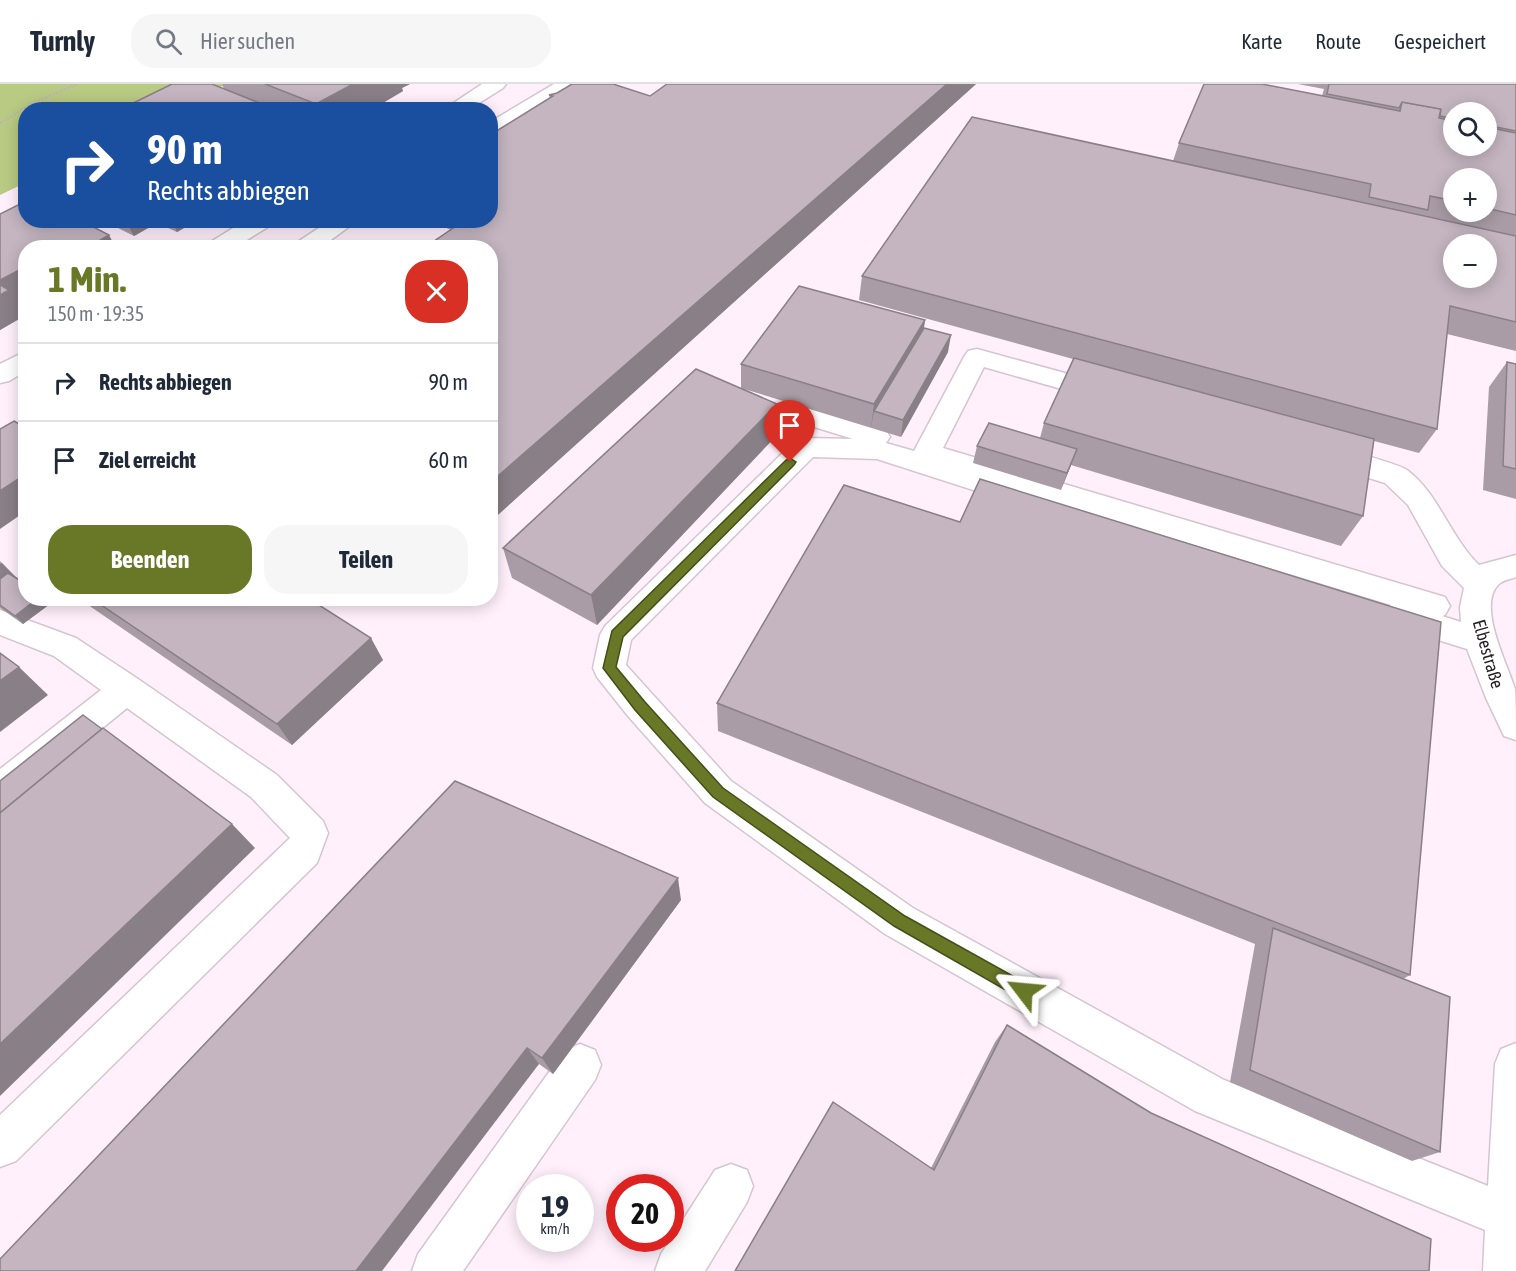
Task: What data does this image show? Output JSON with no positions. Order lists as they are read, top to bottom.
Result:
{
  "streets": {
    "street": ["Elbestraße"]
  },
  "page": {
    "header": "Turnly",
    "search": "Hier suchen",
    "nav": ["Karte", "Route", "Gespeichert"],
    "map_buttons": ["+", "−"],
    "turn": ["90 m", "Rechts abbiegen"],
    "heading": ["1 Min.", "150 m · 19:35"],
    "list": [
      {
        "name": "Rechts abbiegen",
        "value": "90 m"
      },
      {
        "name": "Ziel erreicht",
        "value": "60 m"
      }
    ],
    "buttons": ["Beenden", "Teilen"],
    "speed": "19 km/h",
    "limit": "20"
  }
}
